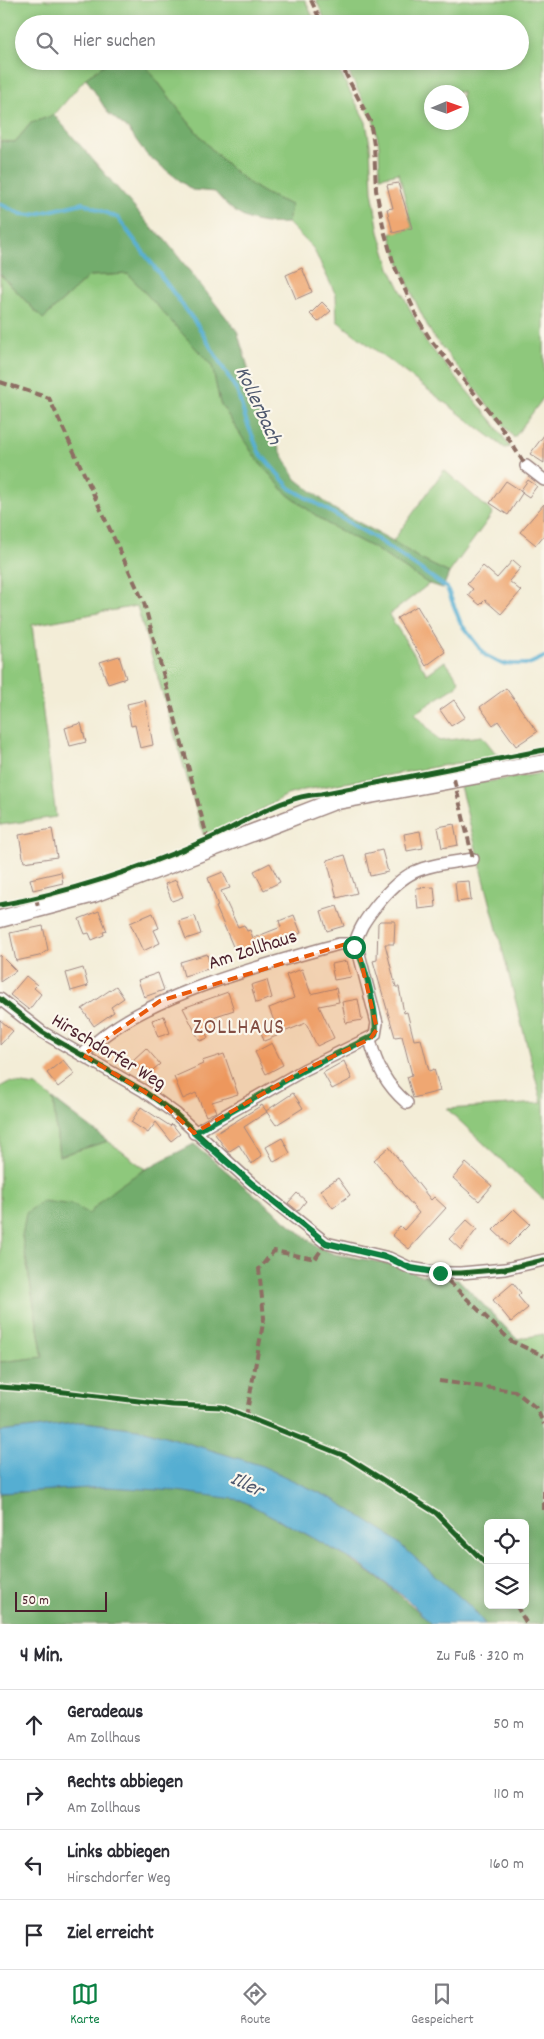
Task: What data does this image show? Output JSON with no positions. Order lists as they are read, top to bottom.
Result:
{
  "streets": {
    "street": ["Am Zollhaus", "Hirschdorfer Weg"]
  },
  "crossings": [
    ["Am Zollhaus", "Hirschdorfer Weg"]
  ],
  "districts": ["ZOLLHAUS"],
  "water": ["Kollerbach", "Iller"],
  "scale_bar": "50 m",
  "north": "right",
  "page": {
    "search": "Hier suchen",
    "scale": "50 m",
    "heading": ["4 Min.", "Zu Fuß · 320 m"],
    "list": [
      ["Geradeaus", "Am Zollhaus", "50 m"],
      ["Rechts abbiegen", "Am Zollhaus", "110 m"],
      ["Links abbiegen", "Hirschdorfer Weg", "160 m"],
      "Ziel erreicht"
    ],
    "nav": ["Karte", "Route", "Gespeichert"]
  }
}
